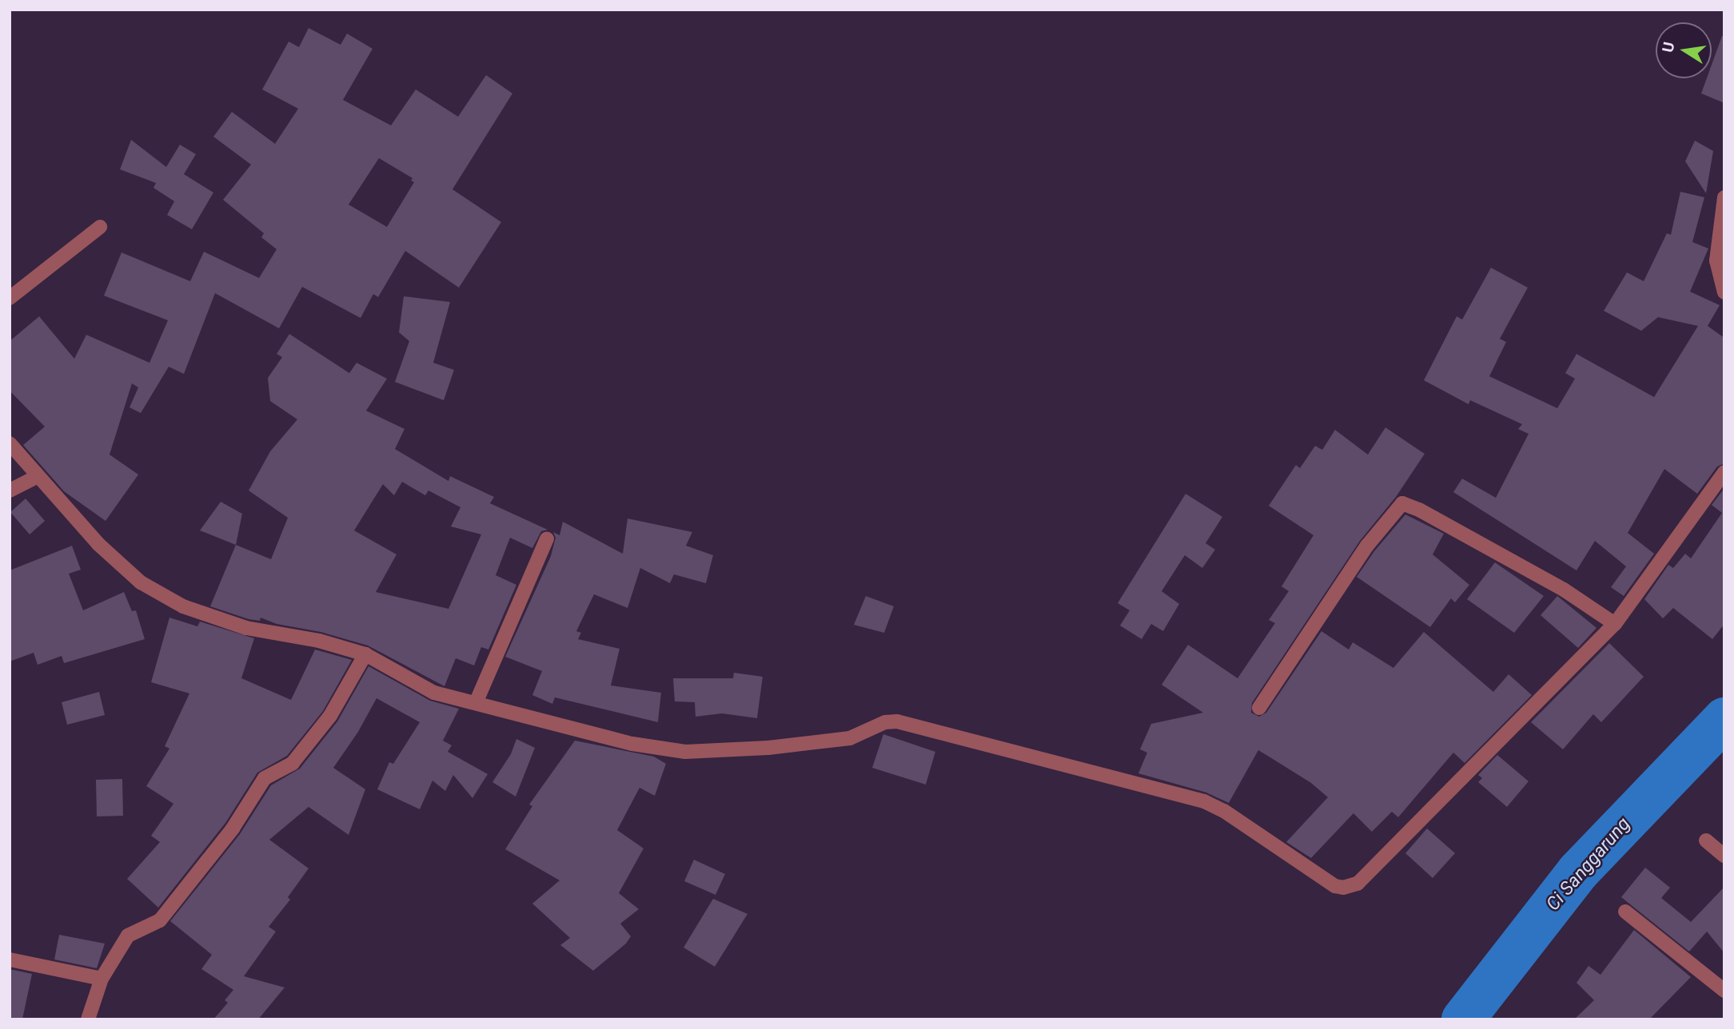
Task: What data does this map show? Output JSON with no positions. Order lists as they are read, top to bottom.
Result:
{
  "water": ["Ci Sanggarung"],
  "north": "left"
}
